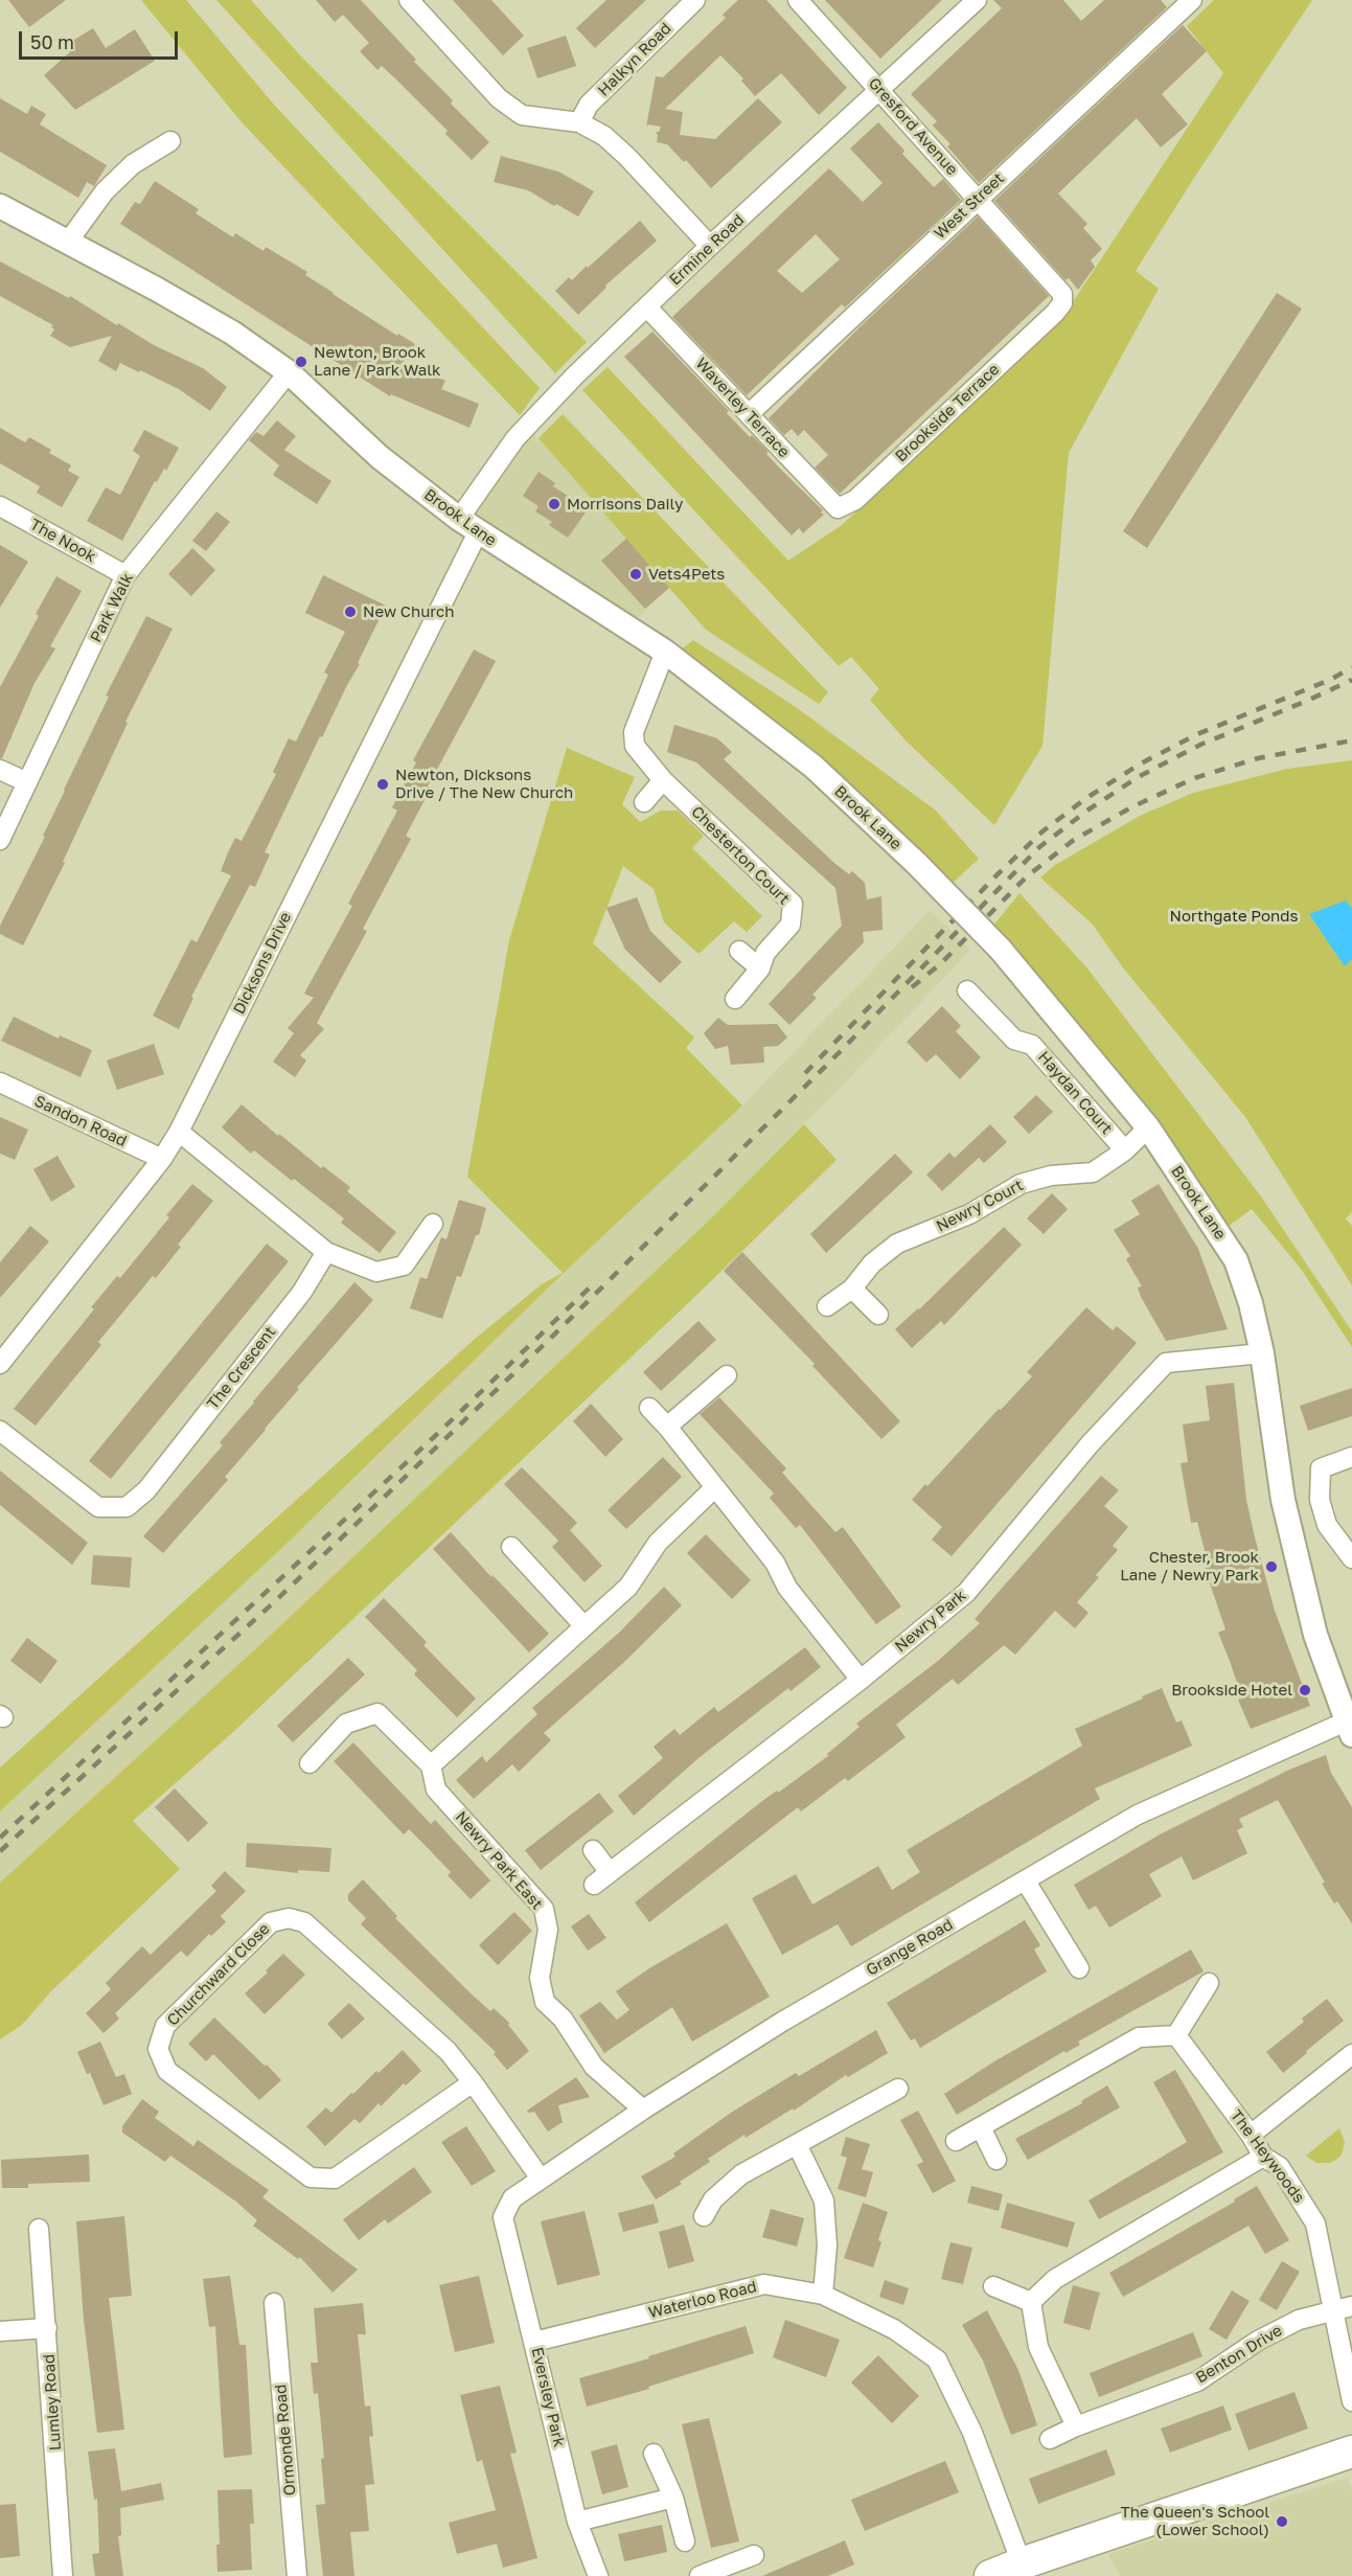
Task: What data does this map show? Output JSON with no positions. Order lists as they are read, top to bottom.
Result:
{
  "streets": {
    "street": [
      "Halkyn Road",
      "Gresford Avenue",
      "West Street",
      "Ermine Road",
      "Waverley Terrace",
      "Brookside Terrace",
      "Brook Lane",
      "The Nook",
      "Park Walk",
      "Chesterton Court",
      "Dicksons Drive",
      "Haydan Court",
      "Sandon Road",
      "Newry Court",
      "The Crescent",
      "Newry Park",
      "Newry Park East",
      "Grange Road",
      "Churchward Close",
      "The Heywoods",
      "Waterloo Road",
      "Benton Drive",
      "Eversley Park",
      "Lumley Road",
      "Ormonde Road"
    ]
  },
  "crossings": [
    ["Gresford Avenue", "West Street"],
    ["Gresford Avenue", "Ermine Road"],
    ["Gresford Avenue", "Brookside Terrace"],
    ["West Street", "Waverley Terrace"],
    ["Ermine Road", "Waverley Terrace"],
    ["Ermine Road", "Brook Lane"],
    ["Waverley Terrace", "Brookside Terrace"],
    ["Brook Lane", "Park Walk"],
    ["Brook Lane", "Chesterton Court"],
    ["Brook Lane", "Dicksons Drive"],
    ["Brook Lane", "Newry Court"],
    ["Brook Lane", "Newry Park"],
    ["Brook Lane", "Grange Road"],
    ["The Nook", "Park Walk"],
    ["Dicksons Drive", "Sandon Road"],
    ["Haydan Court", "Newry Court"],
    ["Newry Park East", "Grange Road"],
    ["Grange Road", "Churchward Close"],
    ["Grange Road", "Eversley Park"],
    ["The Heywoods", "Benton Drive"],
    ["Waterloo Road", "Eversley Park"]
  ],
  "parks": ["Northgate Ponds"],
  "places": [
    "Newton, Brook Lane / Park Walk",
    "Morrisons Daily",
    "Vets4Pets",
    "New Church",
    "Newton, Dicksons Drive / The New Church",
    "Chester, Brook Lane / Newry Park",
    "Brookside Hotel",
    "The Queen's School (Lower School)"
  ],
  "scale_bar": "50 m"
}
